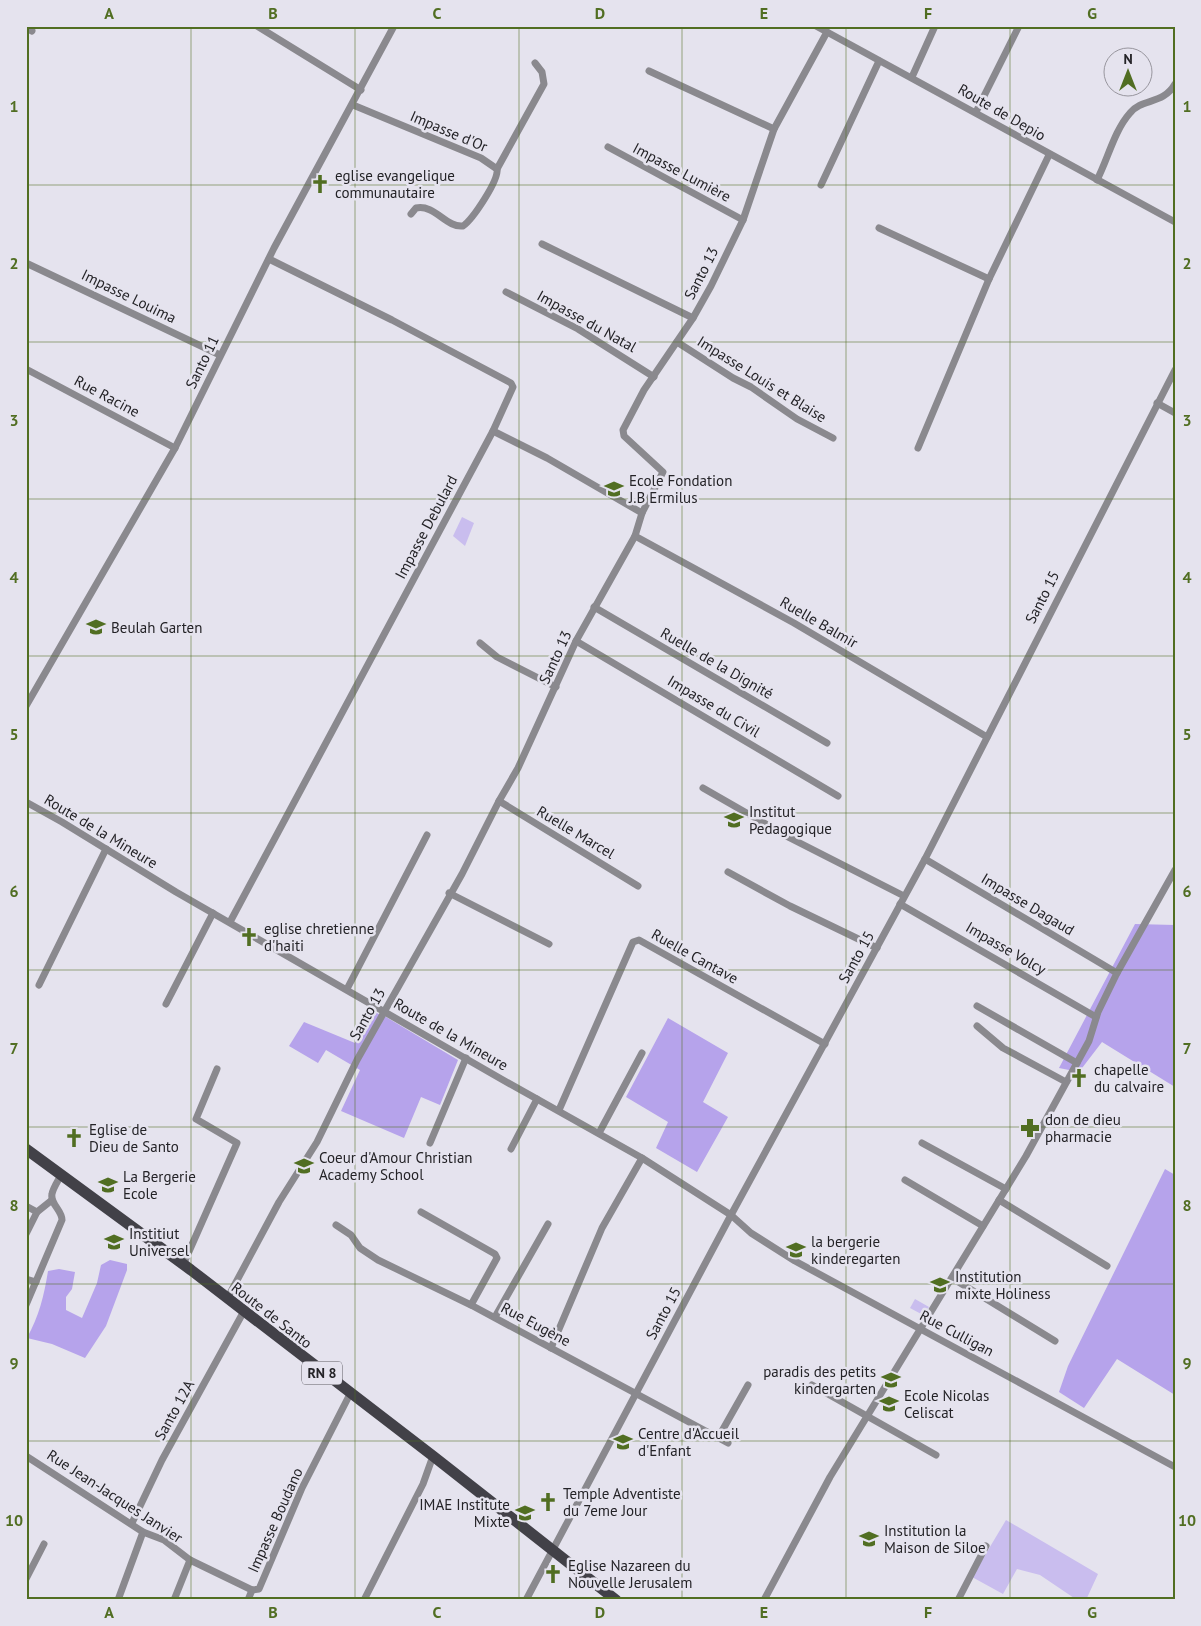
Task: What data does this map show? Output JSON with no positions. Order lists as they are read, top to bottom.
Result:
{
  "streets": {
    "main road": ["Route de Santo", "RN 8"],
    "street": [
      "Route de Depio",
      "Impasse d'Or",
      "Impasse Lumière",
      "Santo 13",
      "Impasse Louima",
      "Impasse du Natal",
      "Santo 11",
      "Impasse Louis et Blaise",
      "Rue Racine",
      "Impasse Debulard",
      "Santo 15",
      "Ruelle Balmir",
      "Ruelle de la Dignité",
      "Impasse du Civil",
      "Route de la Mineure",
      "Ruelle Marcel",
      "Impasse Dagaud",
      "Impasse Volcy",
      "Ruelle Cantave",
      "Rue Eugène",
      "Rue Culligan",
      "Santo 12A",
      "Rue Jean-Jacques Janvier",
      "Impasse Boudano"
    ]
  },
  "crossings": [
    ["Route de Depio", "Santo 13"],
    ["Impasse d'Or", "Santo 11"],
    ["Impasse Lumière", "Santo 13"],
    ["Santo 13", "Impasse du Natal"],
    ["Santo 13", "Impasse Louis et Blaise"],
    ["Santo 13", "Ruelle Balmir"],
    ["Santo 13", "Ruelle de la Dignité"],
    ["Santo 13", "Impasse du Civil"],
    ["Santo 13", "Route de la Mineure"],
    ["Santo 13", "Ruelle Marcel"],
    ["Santo 13", "Route de Santo"],
    ["Impasse Louima", "Santo 11"],
    ["Santo 11", "Rue Racine"],
    ["Santo 11", "Impasse Debulard"],
    ["Impasse Debulard", "Route de la Mineure"],
    ["Santo 15", "Ruelle Balmir"],
    ["Santo 15", "Route de la Mineure"],
    ["Santo 15", "Impasse Dagaud"],
    ["Santo 15", "Impasse Volcy"],
    ["Santo 15", "Ruelle Cantave"],
    ["Santo 15", "Route de Santo"],
    ["Santo 15", "Rue Eugène"],
    ["Santo 15", "Rue Culligan"],
    ["Route de la Mineure", "Ruelle Cantave"],
    ["Route de la Mineure", "Rue Culligan"],
    ["Route de Santo", "Santo 12A"],
    ["Route de Santo", "Impasse Boudano"],
    ["Santo 12A", "Rue Jean-Jacques Janvier"],
    ["Rue Jean-Jacques Janvier", "Impasse Boudano"]
  ],
  "places": {
    "church": [
      "eglise evangelique communautaire",
      "eglise chretienne d'haiti",
      "chapelle du calvaire",
      "Eglise de Dieu de Santo",
      "Temple Adventiste du 7eme Jour",
      "Eglise Nazareen du Nouvelle Jerusalem"
    ],
    "school or university": [
      "Ecole Fondation J.B Ermilus",
      "Beulah Garten",
      "Institut Pedagogique",
      "Coeur d'Amour Christian Academy School",
      "La Bergerie Ecole",
      "Institiut Universel",
      "la bergerie kinderegarten",
      "Institution mixte Holiness",
      "paradis des petits kindergarten",
      "Ecole Nicolas Celiscat",
      "Centre d'Accueil d'Enfant",
      "IMAE Institute Mixte",
      "Institution la Maison de Siloe"
    ],
    "pharmacy": ["don de dieu pharmacie"]
  },
  "north": "top",
  "grid": {
    "columns": [
      "A",
      "B",
      "C",
      "D",
      "E",
      "F",
      "G"
    ],
    "rows": [
      "1",
      "2",
      "3",
      "4",
      "5",
      "6",
      "7",
      "8",
      "9",
      "10"
    ]
  }
}
